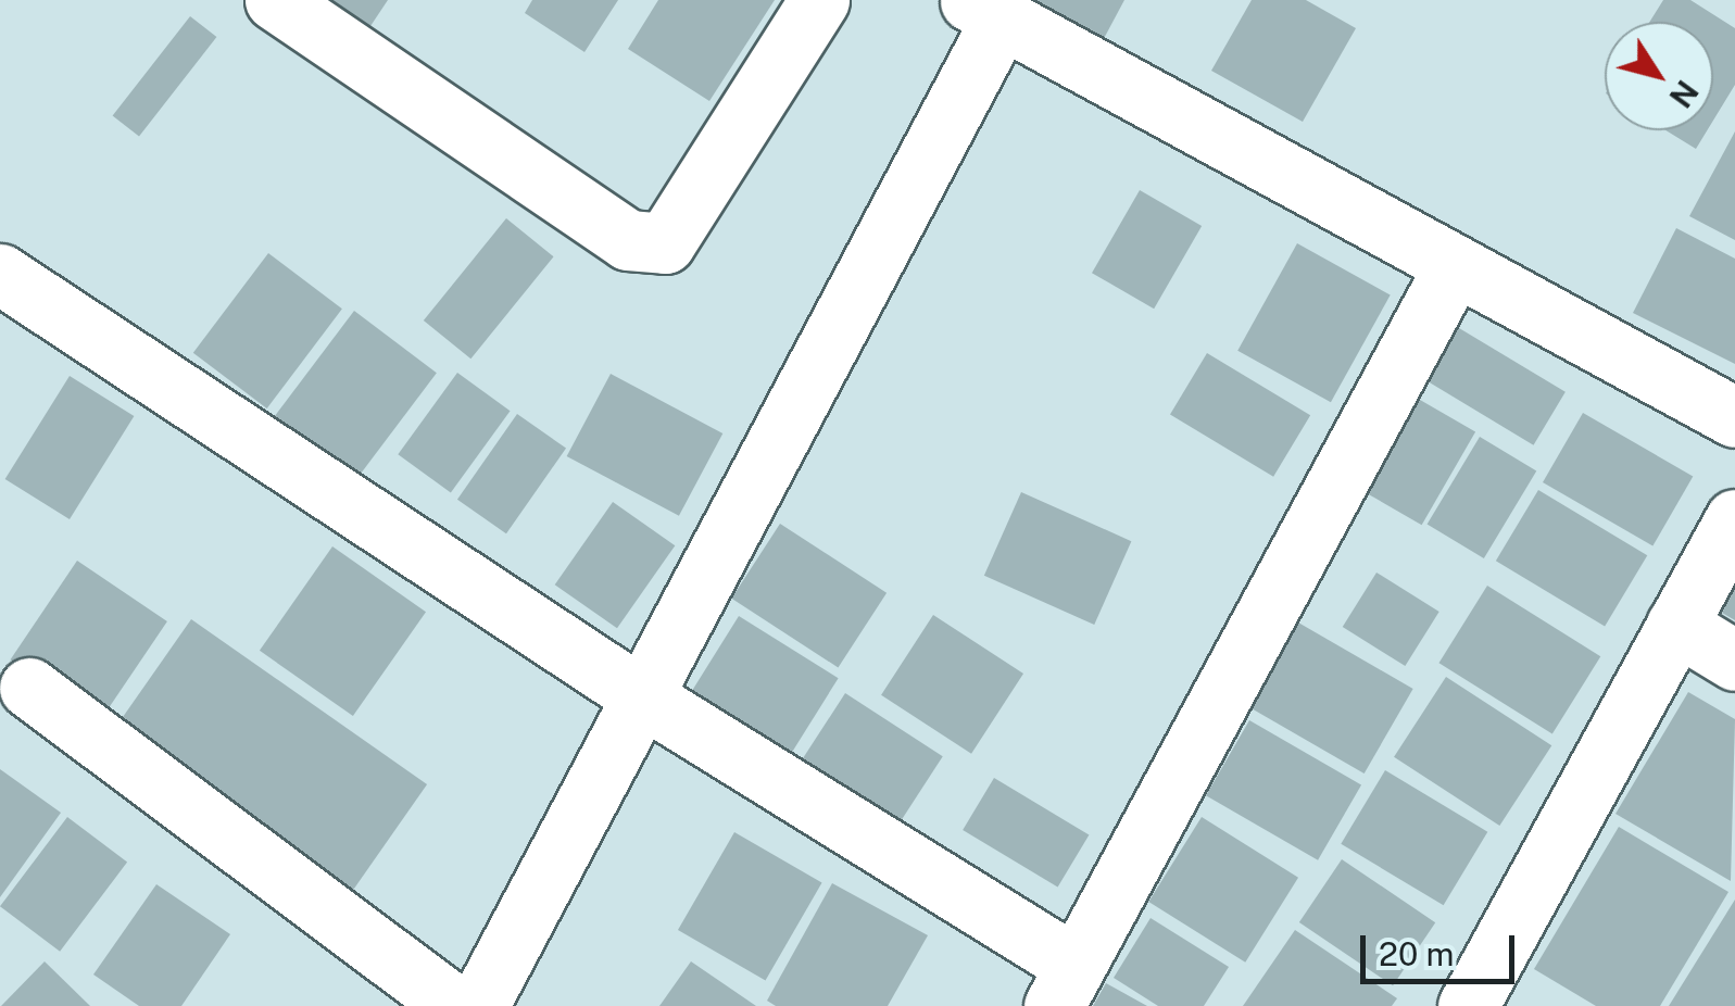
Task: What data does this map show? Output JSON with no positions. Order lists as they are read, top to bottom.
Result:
{
  "scale_bar": "20 m",
  "north": "bottom right"
}
